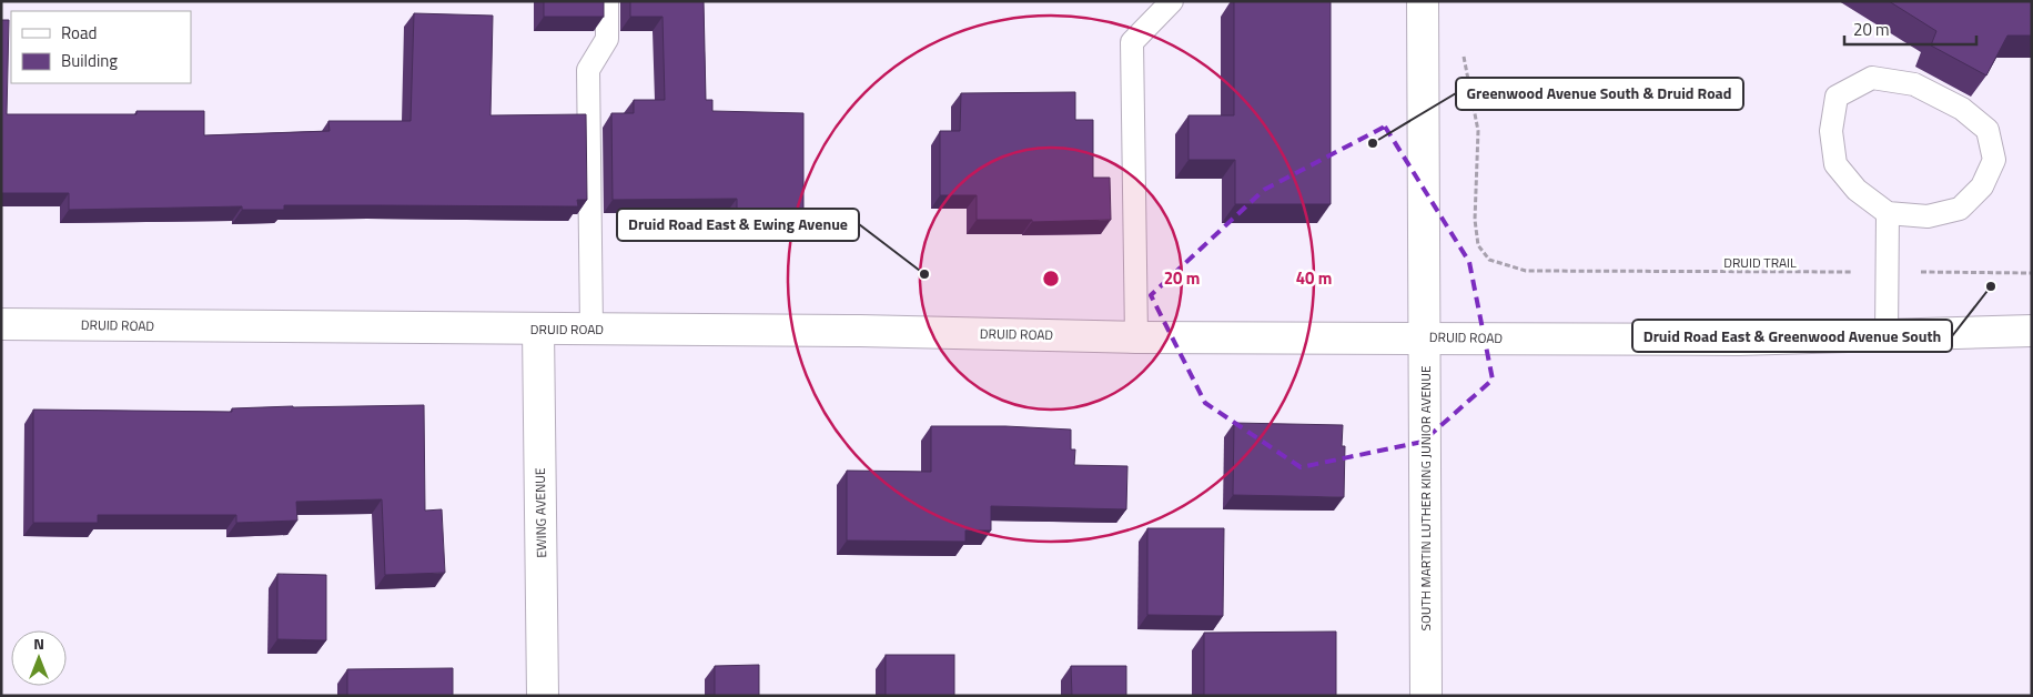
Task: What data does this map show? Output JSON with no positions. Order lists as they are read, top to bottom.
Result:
{
  "streets": {
    "street": ["DRUID ROAD", "SOUTH MARTIN LUTHER KING JUNIOR AVENUE", "EWING AVENUE"],
    "path": ["DRUID TRAIL"]
  },
  "crossings": [
    ["DRUID ROAD", "SOUTH MARTIN LUTHER KING JUNIOR AVENUE"],
    ["DRUID ROAD", "EWING AVENUE"]
  ],
  "places": ["Greenwood Avenue South & Druid Road", "Druid Road East & Ewing Avenue", "Druid Road East & Greenwood Avenue South"],
  "legend": ["Road", "Building"],
  "scale_bar": "20 m",
  "north": "top",
  "rings": ["20 m", "40 m"]
}
